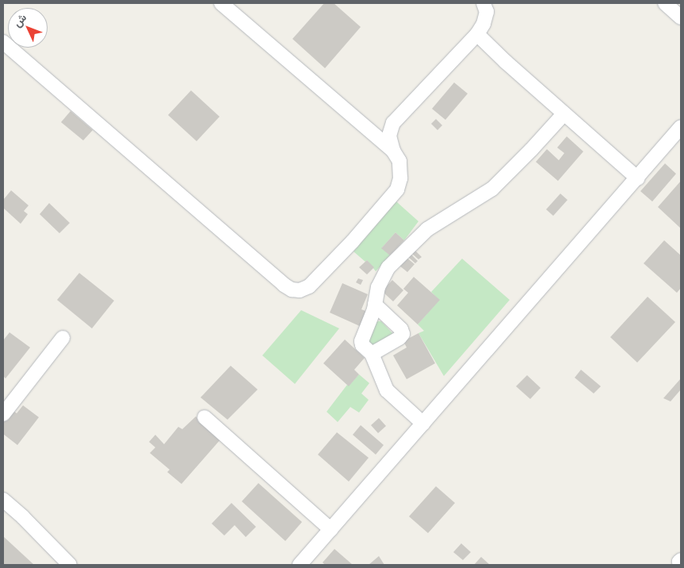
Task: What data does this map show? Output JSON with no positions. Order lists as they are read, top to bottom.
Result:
{
  "north": "top left"
}
